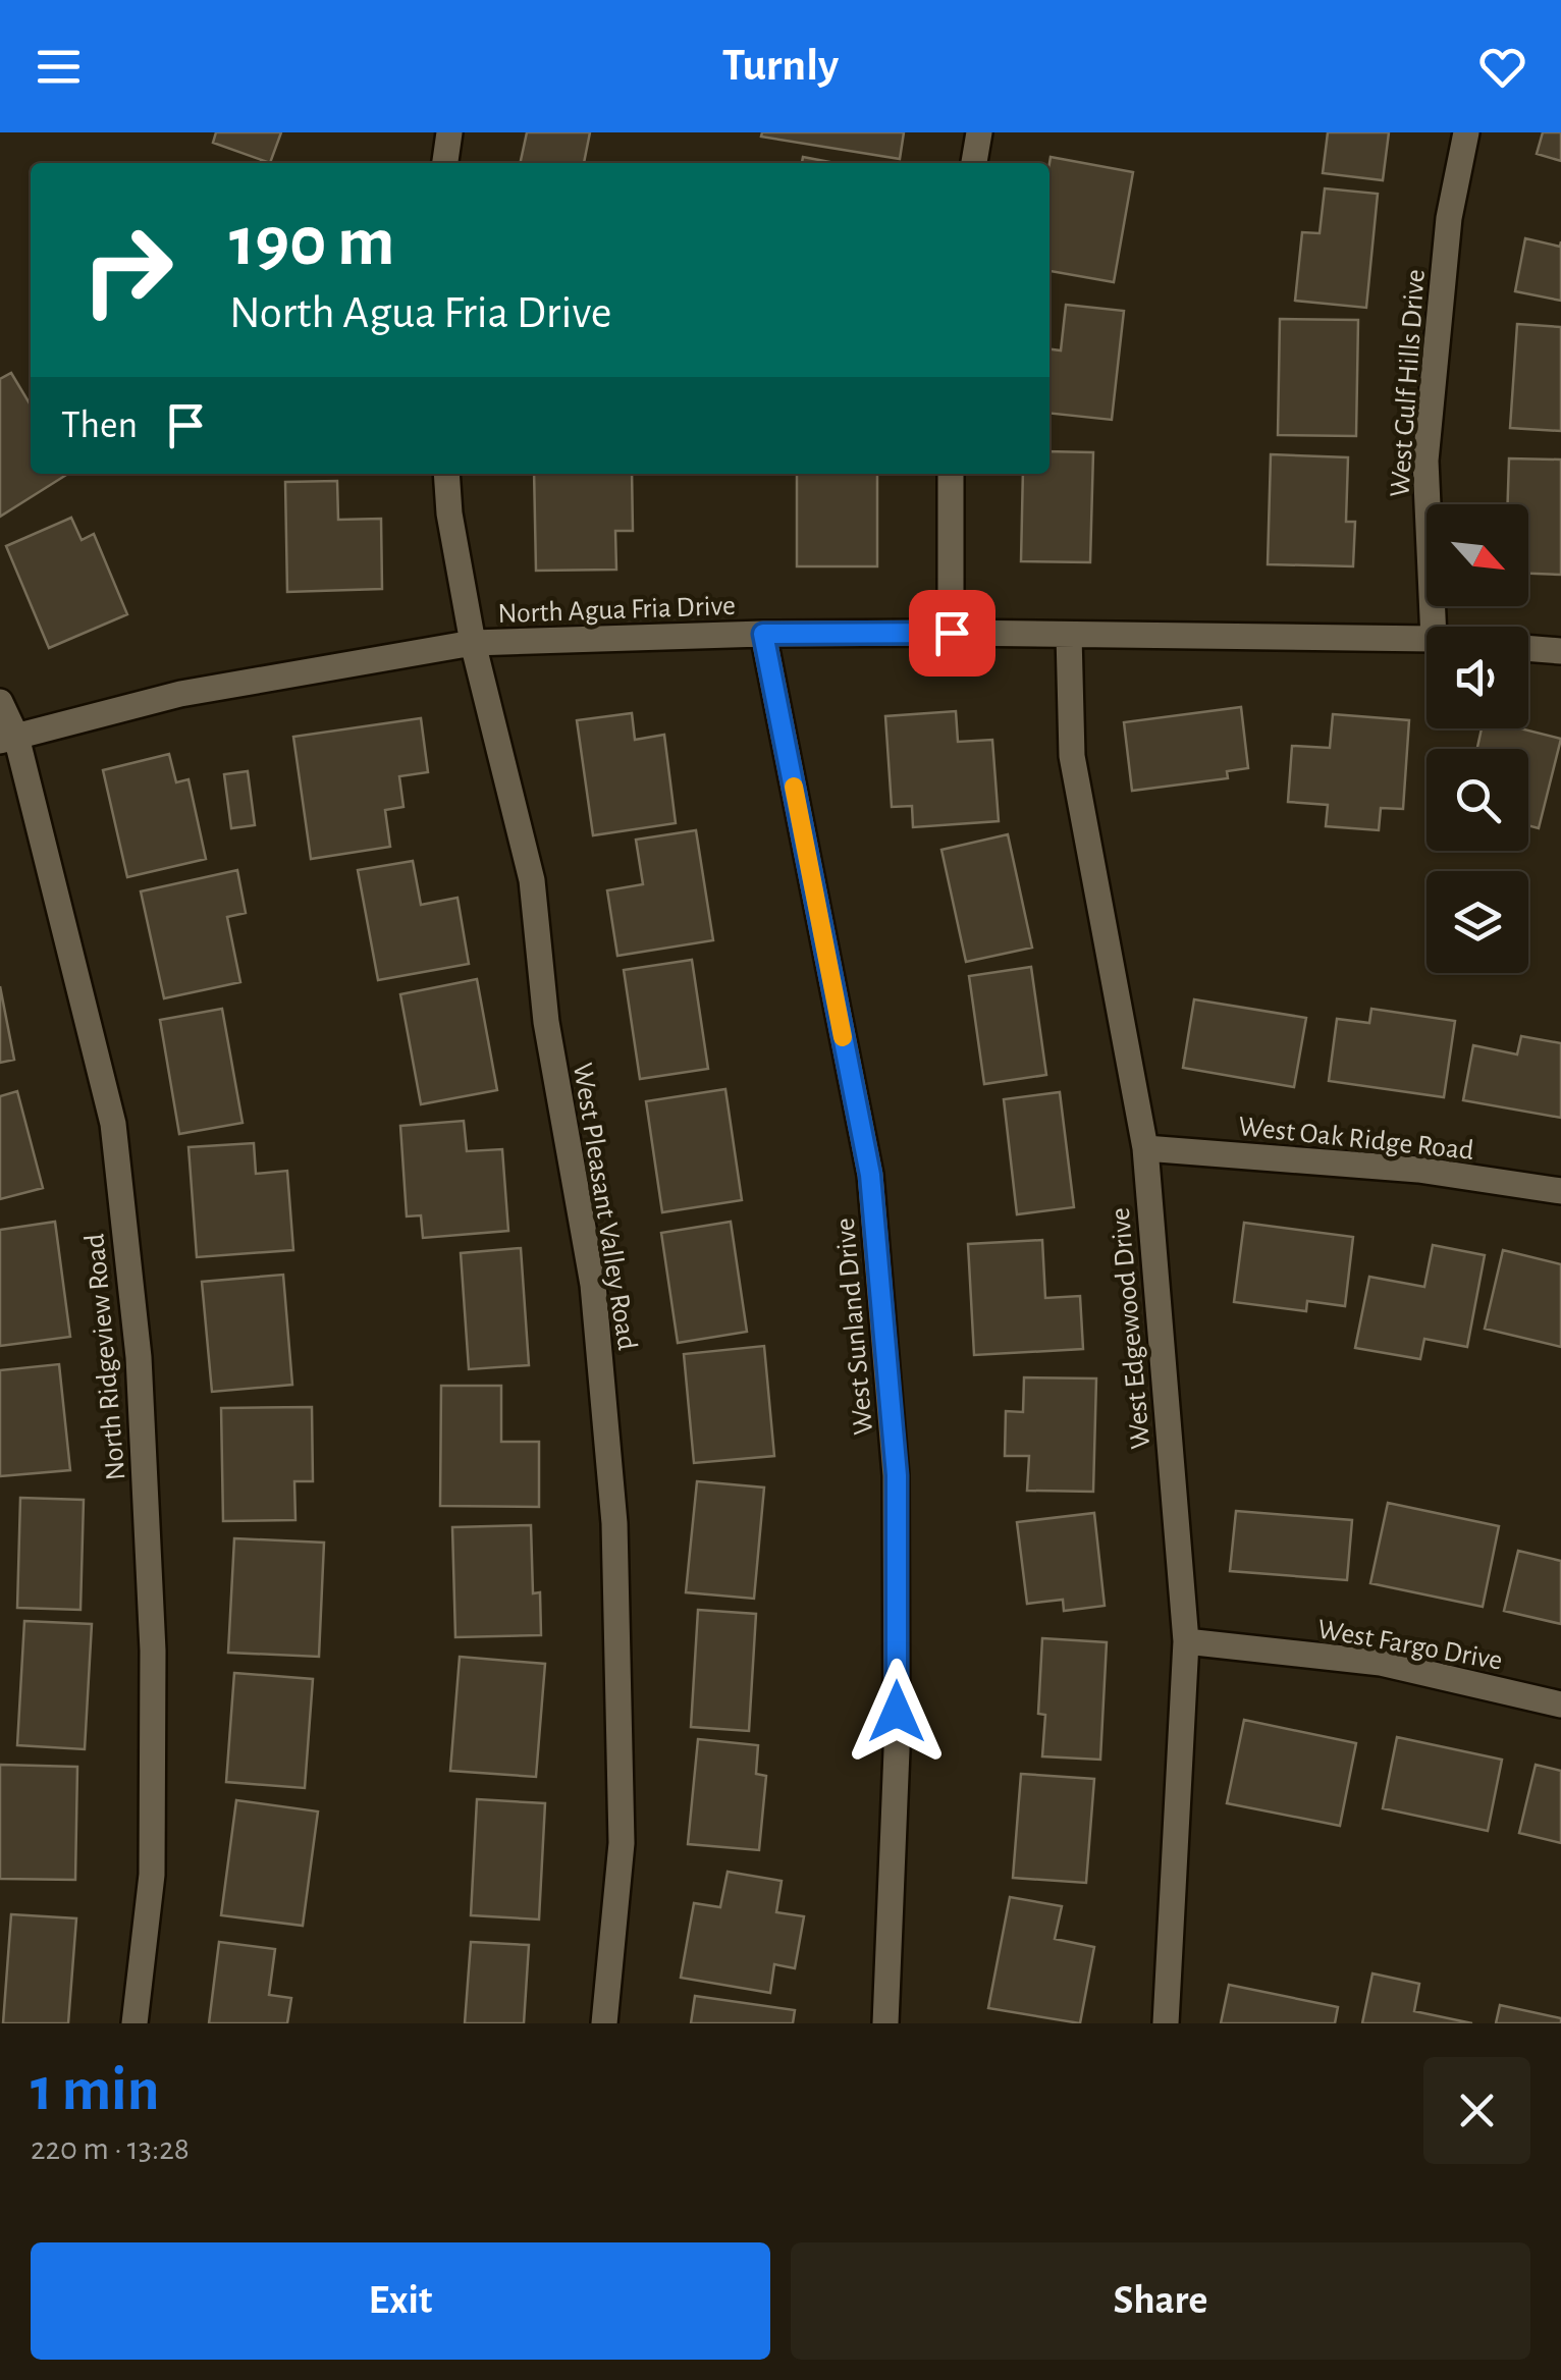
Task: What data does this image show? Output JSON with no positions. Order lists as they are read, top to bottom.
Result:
{
  "streets": {
    "street": [
      "West Gulf Hills Drive",
      "North Agua Fria Drive",
      "West Oak Ridge Road",
      "West Pleasant Valley Road",
      "West Sunland Drive",
      "West Edgewood Drive",
      "North Ridgeview Road",
      "West Fargo Drive"
    ]
  },
  "crossings": [
    ["North Agua Fria Drive", "West Pleasant Valley Road"],
    ["North Agua Fria Drive", "West Sunland Drive"],
    ["North Agua Fria Drive", "West Edgewood Drive"],
    ["North Agua Fria Drive", "North Ridgeview Road"],
    ["West Oak Ridge Road", "West Edgewood Drive"],
    ["West Edgewood Drive", "West Fargo Drive"]
  ],
  "north": "bottom right",
  "page": {
    "header": "Turnly",
    "turn": ["190 m", "North Agua Fria Drive"],
    "then": "Then",
    "heading": ["1 min", "220 m · 13:28"],
    "buttons": ["Exit", "Share"]
  }
}
